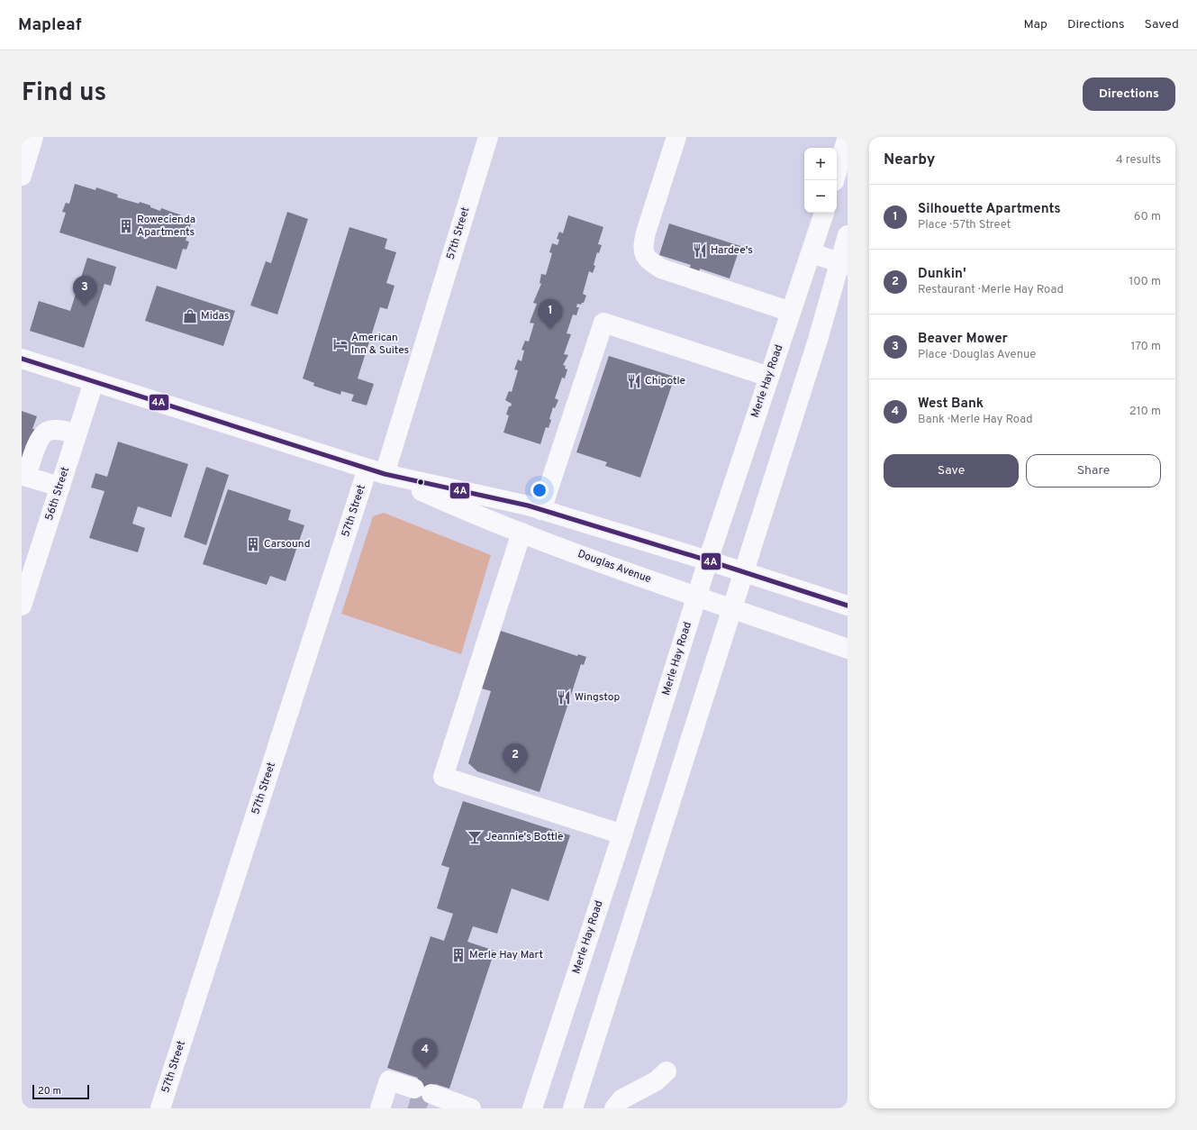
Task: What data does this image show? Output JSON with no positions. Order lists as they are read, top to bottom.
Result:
{
  "streets": {
    "main road": [
      "57th Street",
      "Merle Hay Road",
      "56th Street",
      "Douglas Avenue"
    ]
  },
  "crossings": [
    ["57th Street", "Douglas Avenue"],
    ["Merle Hay Road", "Douglas Avenue"],
    ["56th Street", "Douglas Avenue"]
  ],
  "places": {
    "building": ["Rowecienda Apartments", "Carsound", "Merle Hay Mart"],
    "restaurant": ["Hardee's", "Chipotle", "Wingstop"],
    "shop": ["Midas"],
    "hotel": ["American Inn & Suites"],
    "bar": ["Jeannie's Bottle"]
  },
  "lines": ["transit line 4A"],
  "scale_bar": "20 m",
  "page": {
    "header": "Mapleaf",
    "nav": ["Map", "Directions", "Saved"],
    "title": "Find us",
    "buttons": [
      "Directions",
      ["Save", "Share"]
    ],
    "heading": ["Nearby", "4 results"],
    "map_buttons": ["+", "−"],
    "list": [
      {
        "mark": "1",
        "name": "Silhouette Apartments",
        "note": "Place · 57th Street",
        "value": "60 m"
      },
      {
        "mark": "2",
        "name": "Dunkin'",
        "note": "Restaurant · Merle Hay Road",
        "value": "100 m"
      },
      {
        "mark": "3",
        "name": "Beaver Mower",
        "note": "Place · Douglas Avenue",
        "value": "170 m"
      },
      {
        "mark": "4",
        "name": "West Bank",
        "note": "Bank · Merle Hay Road",
        "value": "210 m"
      }
    ],
    "pins": [
      "3",
      "1",
      "2",
      "4"
    ],
    "scale": "20 m"
  }
}
